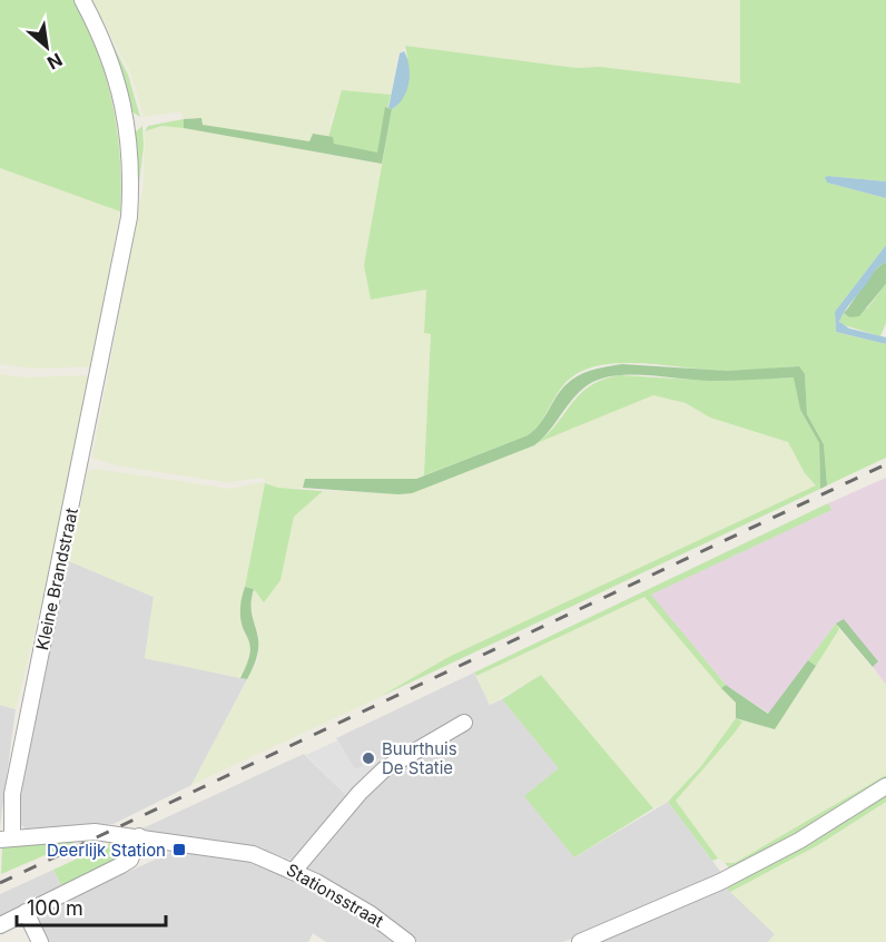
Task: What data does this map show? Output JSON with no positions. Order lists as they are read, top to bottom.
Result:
{
  "streets": {
    "street": ["Kleine Brandstraat", "Stationsstraat"]
  },
  "crossings": [
    ["Kleine Brandstraat", "Stationsstraat"]
  ],
  "places": {
    "other": ["Buurthuis De Statie"],
    "transit": ["Deerlijk Station"]
  },
  "scale_bar": "100 m",
  "north": "bottom right"
}
